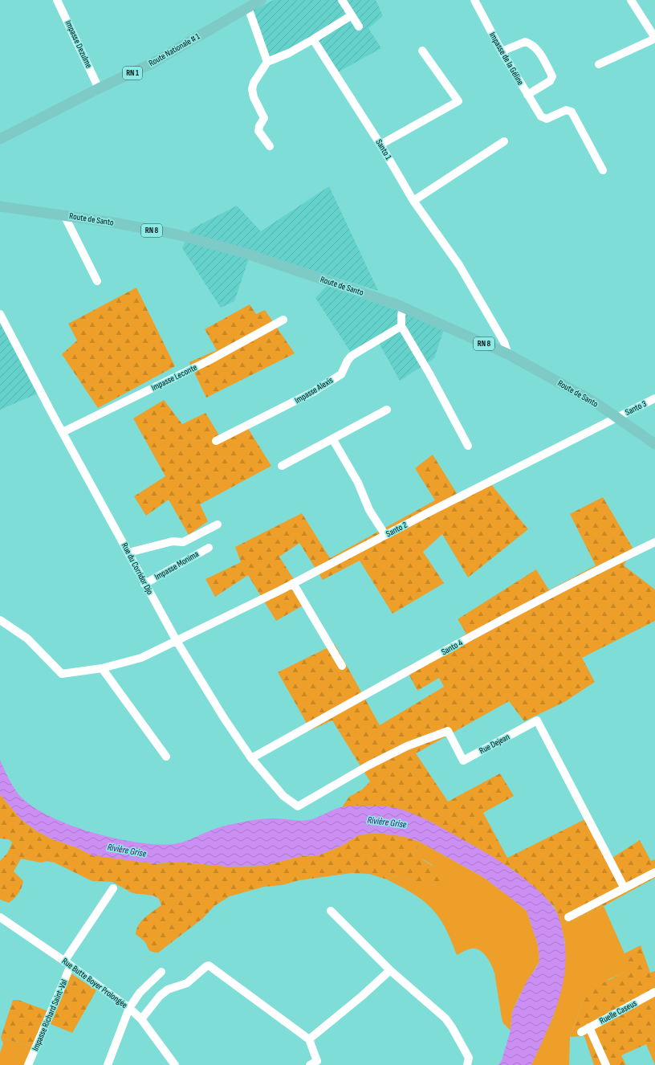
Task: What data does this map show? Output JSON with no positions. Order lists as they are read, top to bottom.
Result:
{
  "streets": {
    "main road": [
      "Route Nationale # 1",
      "RN 1",
      "Route de Santo",
      "RN 8"
    ],
    "street": [
      "Impasse Dezulme",
      "Impasse de la Géline",
      "Santo 1",
      "Impasse Leconte",
      "Impasse Alexis",
      "Santo 3",
      "Santo 2",
      "Impasse Monima",
      "Rue du Corridor Djo",
      "Santo 4",
      "Rue Dejean",
      "Rue Butte Boyer Prolongée",
      "Ruelle Caseus",
      "Impasse Richard Saint-Val"
    ]
  },
  "crossings": [
    ["Impasse Dezulme", "Route Nationale # 1"],
    ["Santo 1", "Route de Santo"],
    ["Route de Santo", "Santo 3"],
    ["Route de Santo", "Santo 2"],
    ["Impasse Leconte", "Rue du Corridor Djo"],
    ["Santo 3", "Santo 2"],
    ["Santo 2", "Rue du Corridor Djo"],
    ["Impasse Monima", "Rue du Corridor Djo"],
    ["Rue du Corridor Djo", "Santo 4"],
    ["Rue du Corridor Djo", "Rue Dejean"],
    ["Rue Butte Boyer Prolongée", "Impasse Richard Saint-Val"]
  ],
  "water": ["Rivière Grise"]
}
